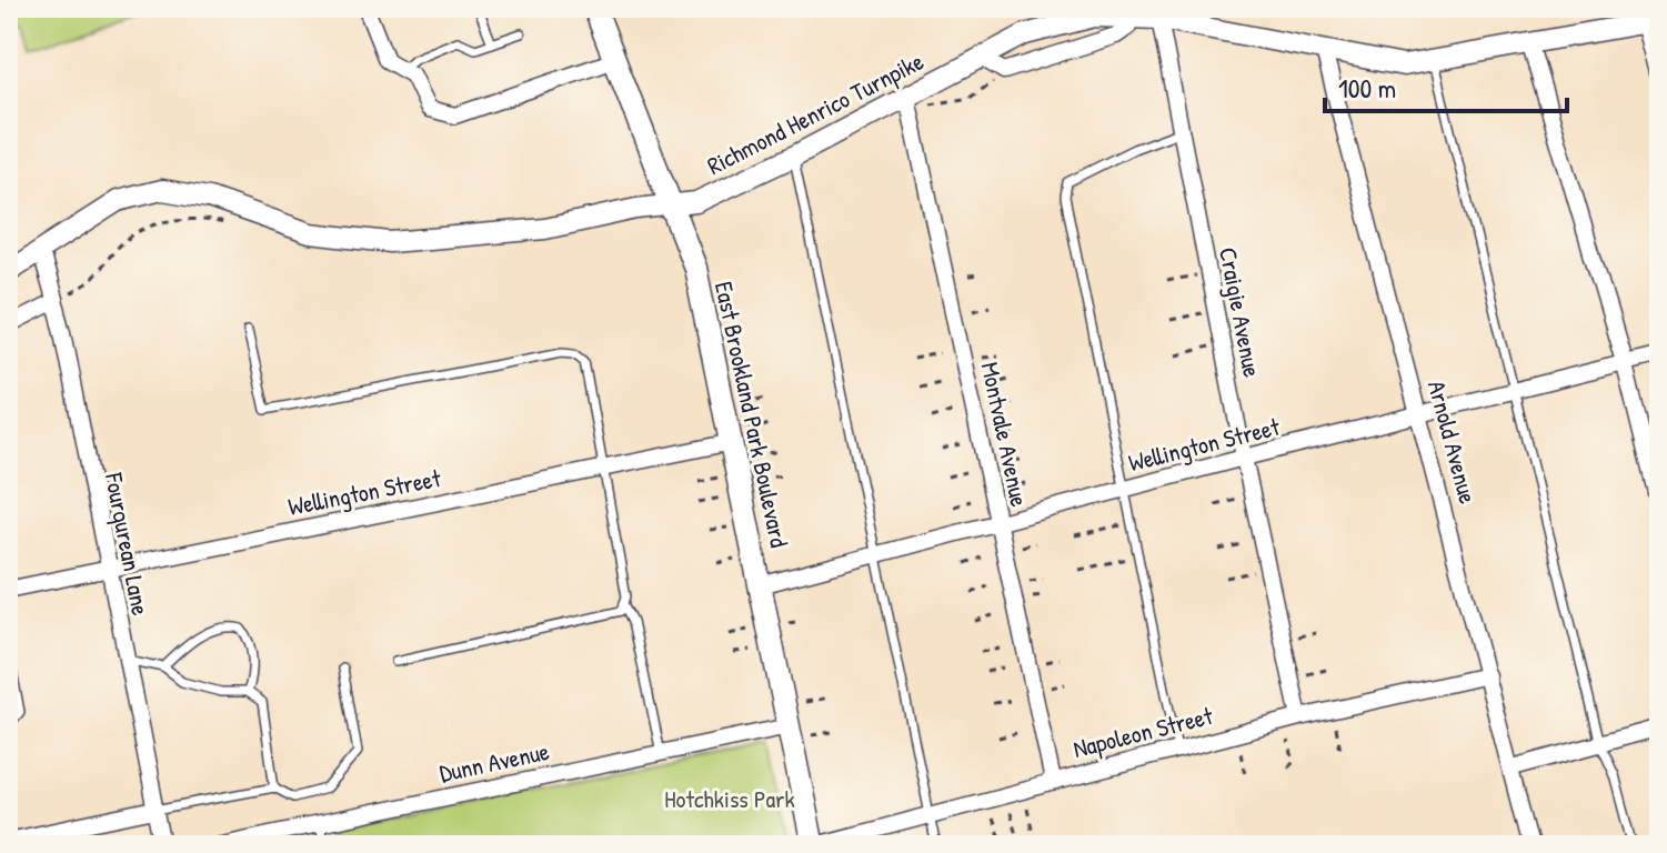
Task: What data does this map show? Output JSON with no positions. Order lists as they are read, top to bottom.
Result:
{
  "streets": {
    "main road": ["East Brookland Park Boulevard"],
    "street": [
      "Richmond Henrico Turnpike",
      "Craigie Avenue",
      "Montvale Avenue",
      "Arnold Avenue",
      "Wellington Street",
      "Fourqurean Lane",
      "Napoleon Street",
      "Dunn Avenue"
    ]
  },
  "crossings": [
    ["Richmond Henrico Turnpike", "Craigie Avenue"],
    ["Richmond Henrico Turnpike", "East Brookland Park Boulevard"],
    ["Richmond Henrico Turnpike", "Montvale Avenue"],
    ["Richmond Henrico Turnpike", "Arnold Avenue"],
    ["Richmond Henrico Turnpike", "Fourqurean Lane"],
    ["Craigie Avenue", "Wellington Street"],
    ["Craigie Avenue", "Napoleon Street"],
    ["East Brookland Park Boulevard", "Wellington Street"],
    ["East Brookland Park Boulevard", "Napoleon Street"],
    ["East Brookland Park Boulevard", "Dunn Avenue"],
    ["Montvale Avenue", "Wellington Street"],
    ["Montvale Avenue", "Napoleon Street"],
    ["Arnold Avenue", "Wellington Street"],
    ["Arnold Avenue", "Napoleon Street"],
    ["Wellington Street", "Fourqurean Lane"]
  ],
  "parks": ["Hotchkiss Park"],
  "scale_bar": "100 m"
}
